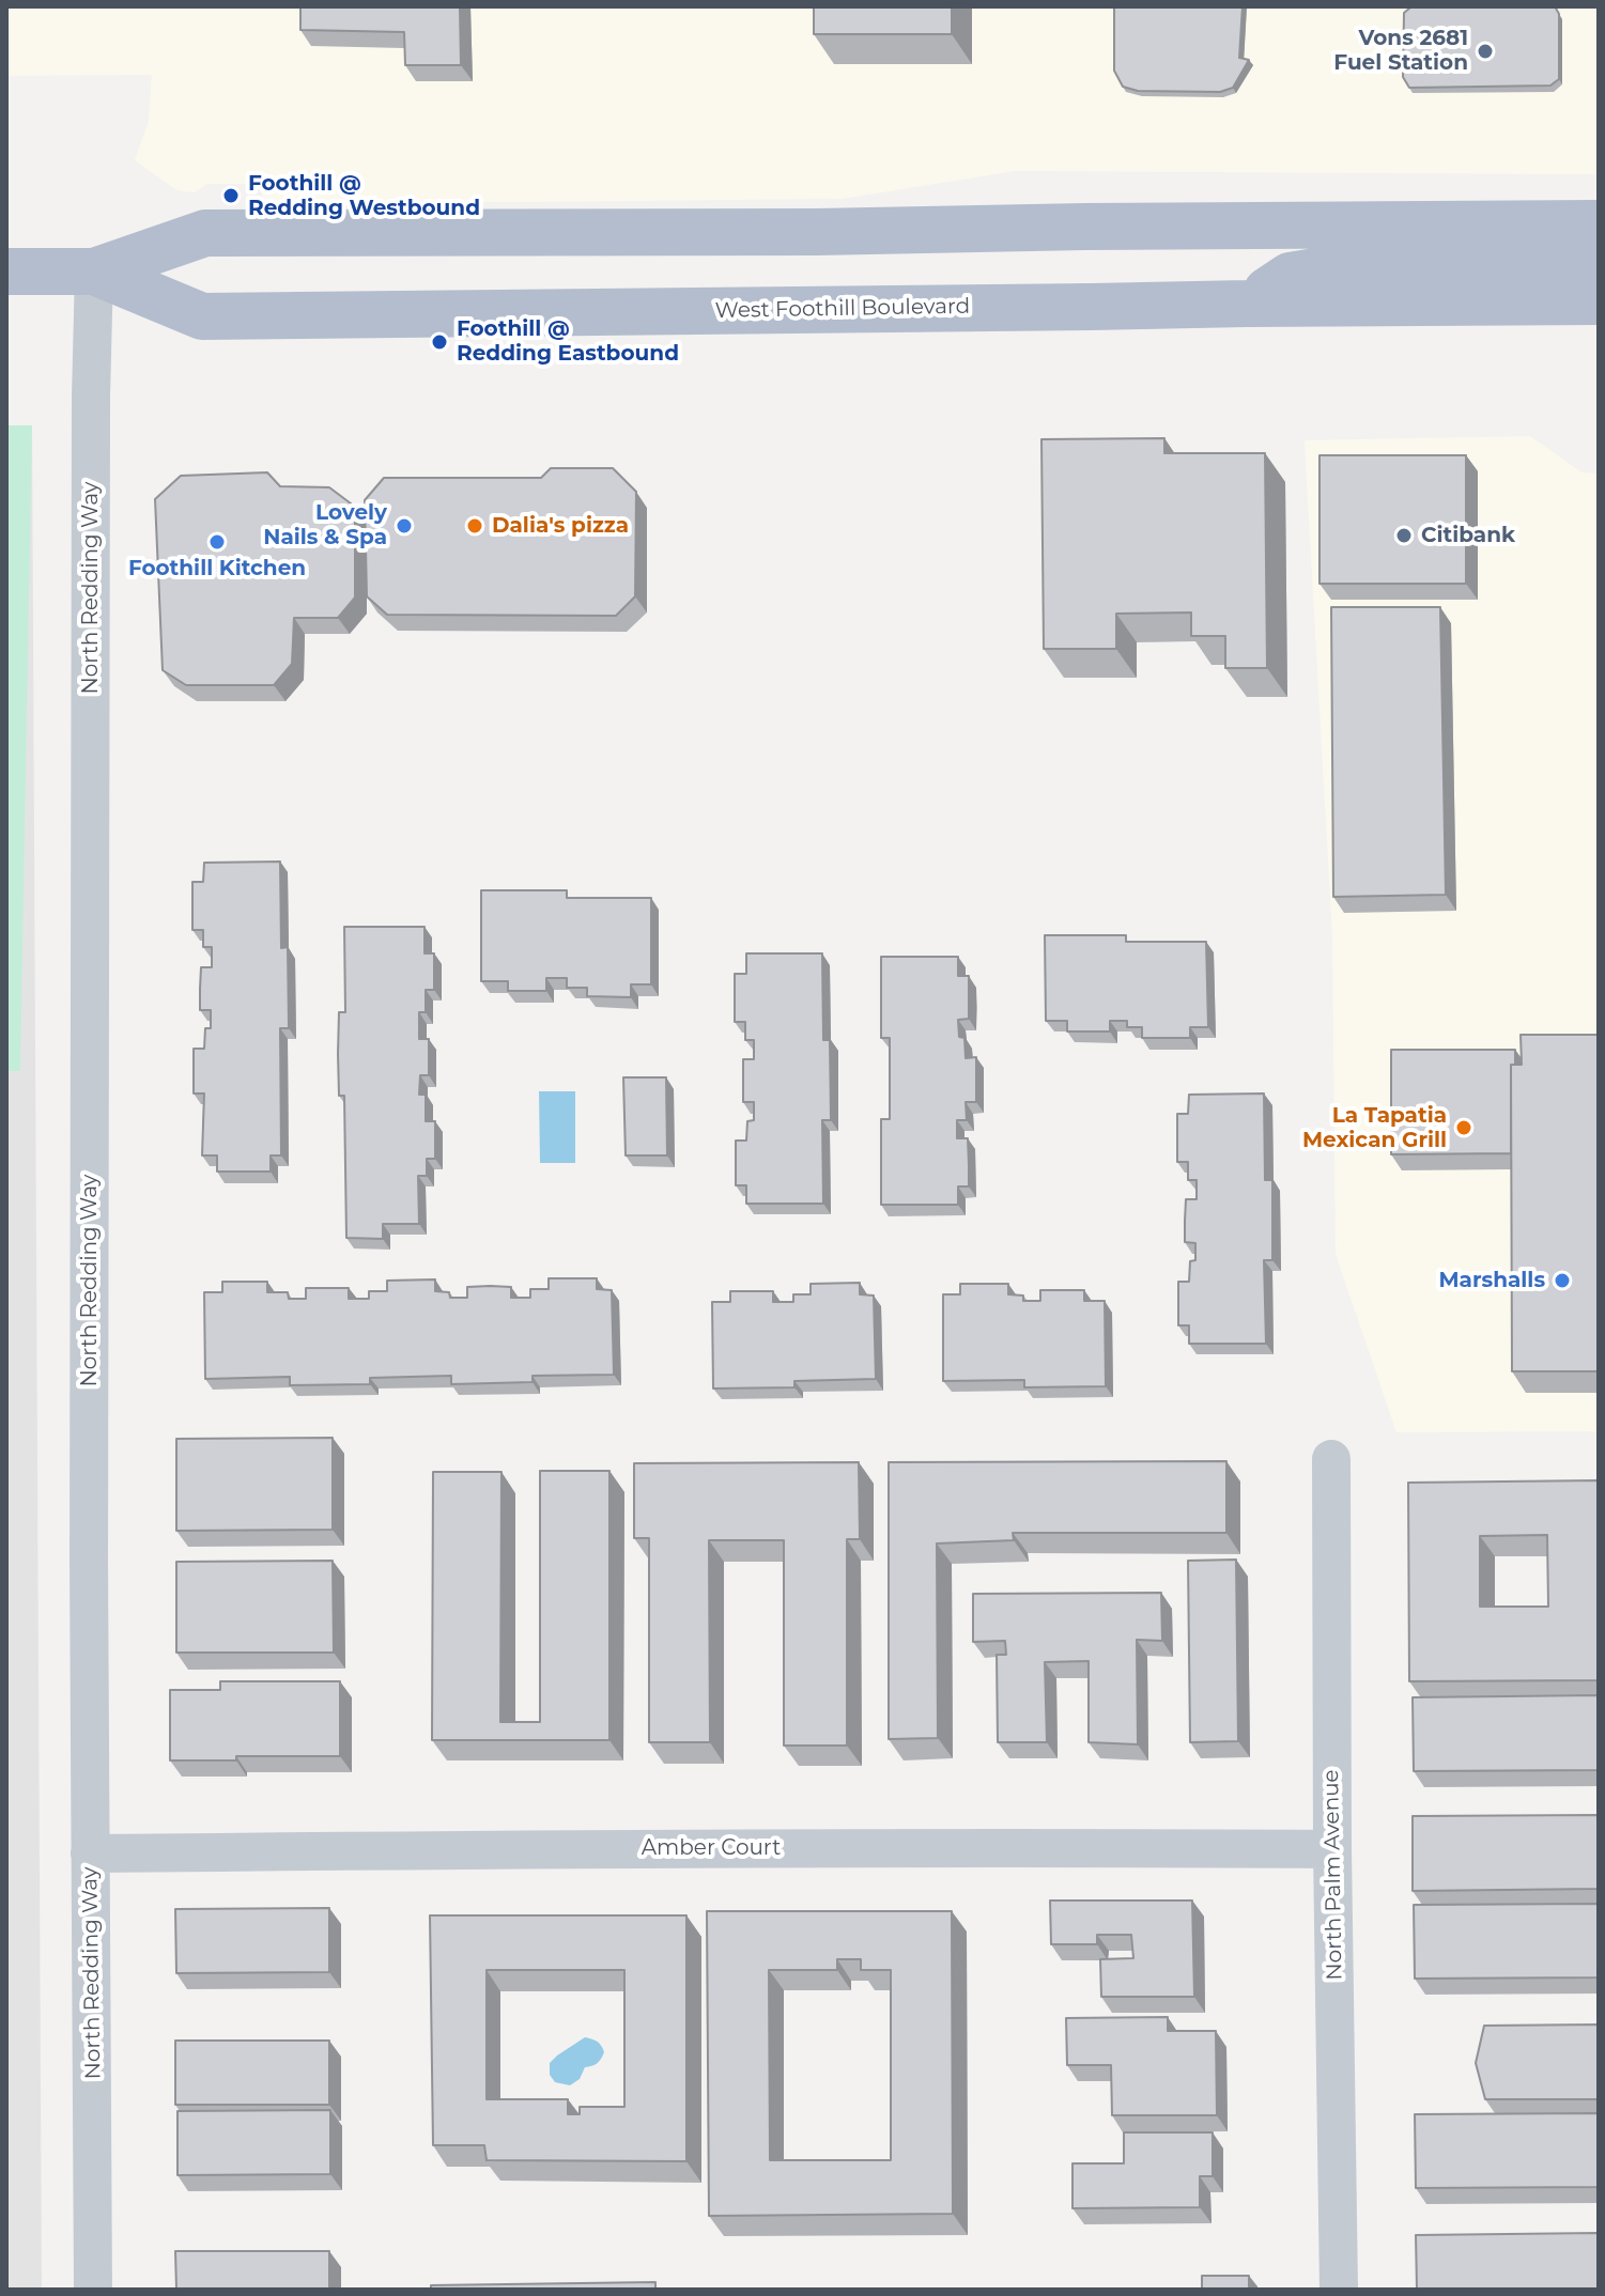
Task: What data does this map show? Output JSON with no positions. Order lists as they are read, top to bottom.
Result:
{
  "streets": {
    "main road": ["West Foothill Boulevard"],
    "street": ["North Redding Way", "Amber Court", "North Palm Avenue"]
  },
  "crossings": [
    ["West Foothill Boulevard", "North Redding Way"],
    ["North Redding Way", "Amber Court"],
    ["Amber Court", "North Palm Avenue"]
  ],
  "places": [
    "Vons 2681 Fuel Station",
    "Foothill @ Redding Westbound",
    "Foothill @ Redding Eastbound",
    "Lovely Nails & Spa",
    "Dalia's pizza",
    "Citibank",
    "Foothill Kitchen",
    "La Tapatia Mexican Grill",
    "Marshalls"
  ]
}
